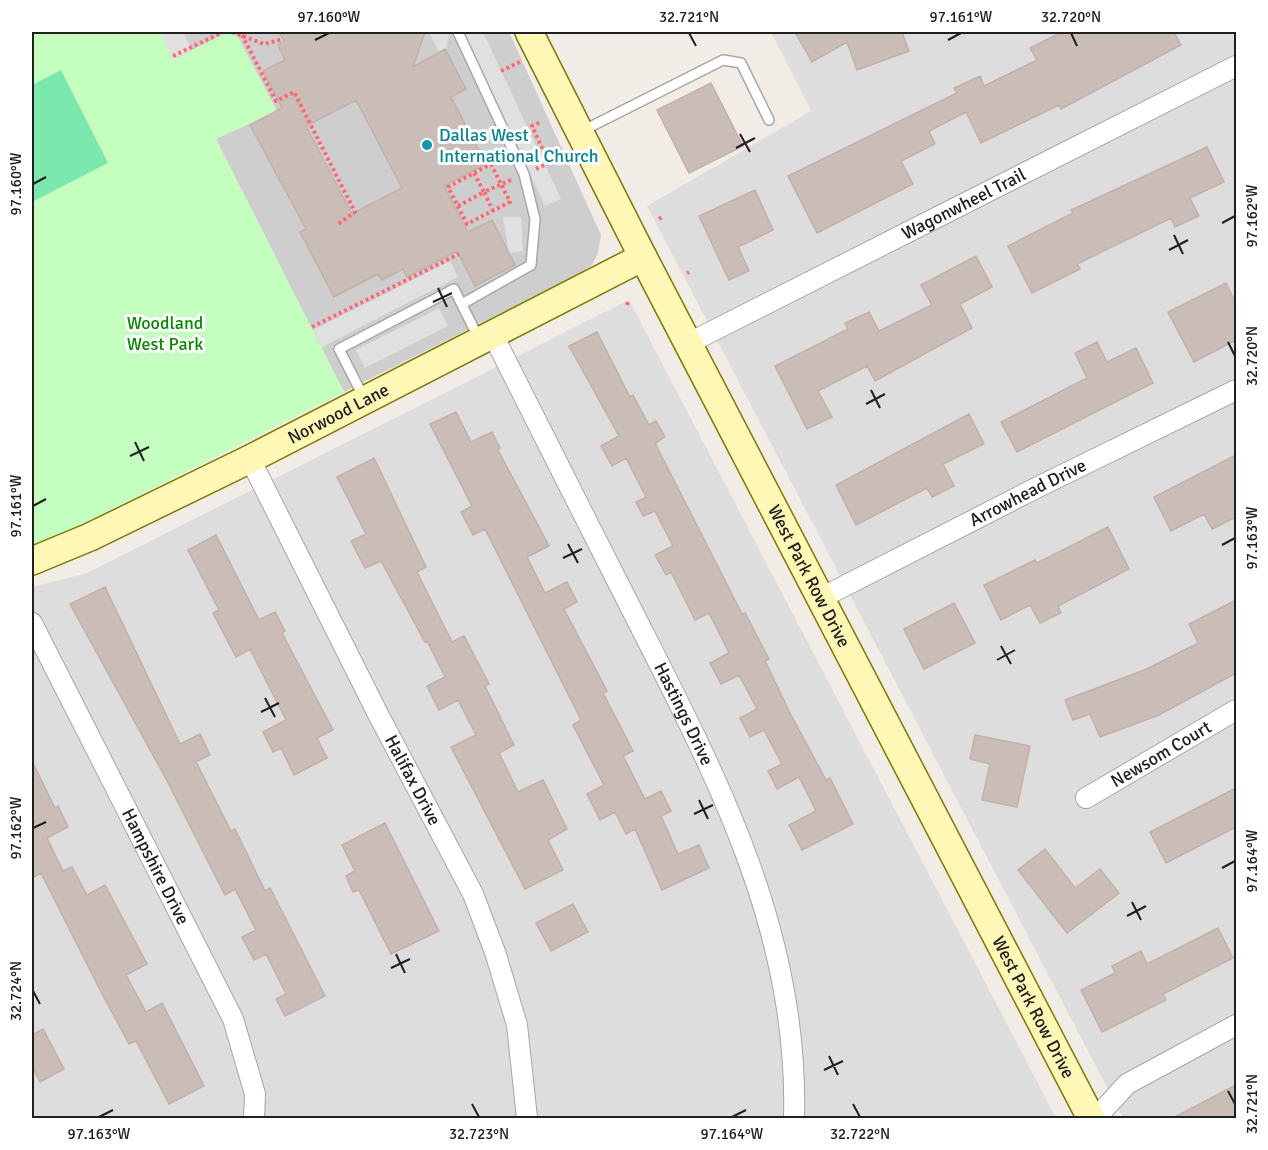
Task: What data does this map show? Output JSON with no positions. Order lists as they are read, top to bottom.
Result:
{
  "streets": {
    "main road": ["Norwood Lane", "West Park Row Drive"],
    "street": [
      "Wagonwheel Trail",
      "Arrowhead Drive",
      "Hastings Drive",
      "Newsom Court",
      "Halifax Drive",
      "Hampshire Drive"
    ]
  },
  "crossings": [
    ["Wagonwheel Trail", "West Park Row Drive"],
    ["Norwood Lane", "West Park Row Drive"],
    ["Norwood Lane", "Hastings Drive"],
    ["Norwood Lane", "Halifax Drive"],
    ["Arrowhead Drive", "West Park Row Drive"]
  ],
  "parks": ["Woodland West Park"],
  "places": ["Dallas West International Church"],
  "coordinates": [
    "97.160°W",
    "32.721°N",
    "97.161°W",
    "32.720°N",
    "97.162°W",
    "97.163°W",
    "97.164°W",
    "32.724°N",
    "32.723°N",
    "32.722°N"
  ]
}
